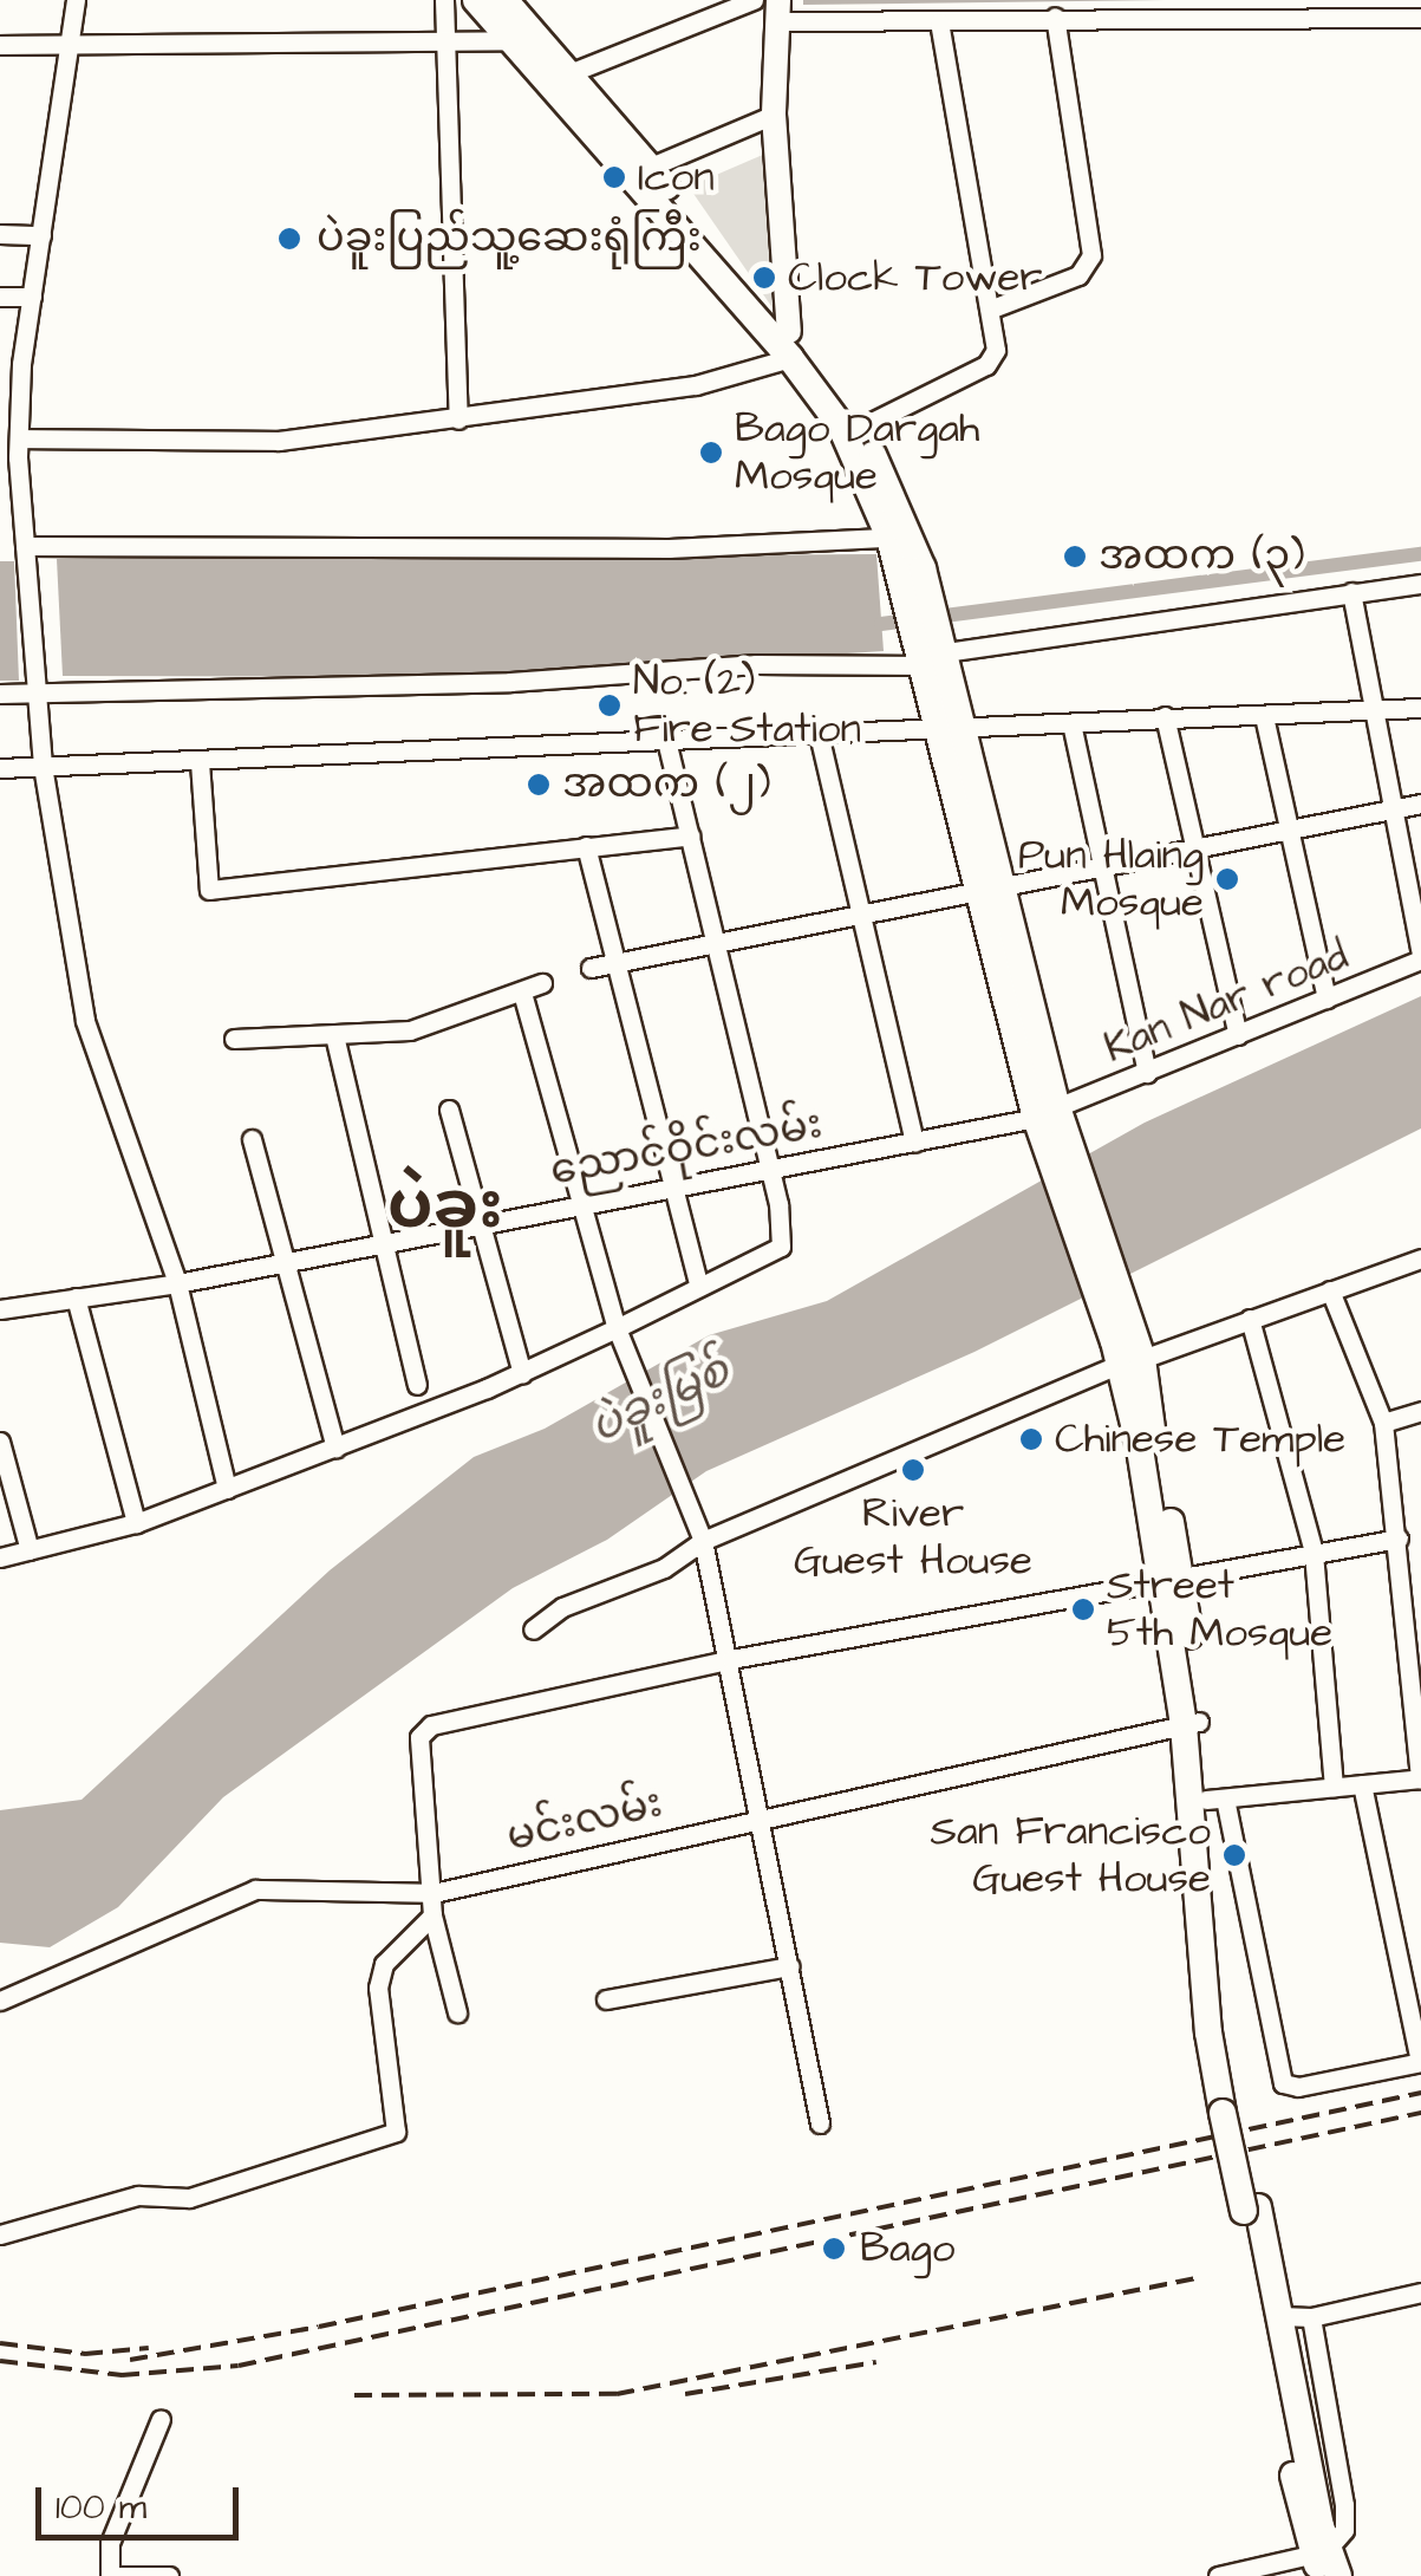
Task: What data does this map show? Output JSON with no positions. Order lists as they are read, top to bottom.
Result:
{
  "streets": {
    "street": ["Kan Nar road", "ညောင်ဝိုင်းလမ်း", "မင်းလမ်း"]
  },
  "crossings": [
    ["Kan Nar road", "ညောင်ဝိုင်းလမ်း"]
  ],
  "districts": ["ပဲခူး"],
  "water": ["ပဲခူးမြစ်"],
  "places": [
    "Icon",
    "ပဲခူးပြည်သူ့ဆေးရုံကြီး",
    "Clock Tower",
    "Bago Dargah Mosque",
    "အထက (၃)",
    "No. (2) Fire Station",
    "အထက (၂)",
    "Pun Hlaing Mosque",
    "Chinese Temple",
    "River Guest House",
    "Street 5th Mosque",
    "San Francisco Guest House",
    "Bago"
  ],
  "scale_bar": "100 m"
}
